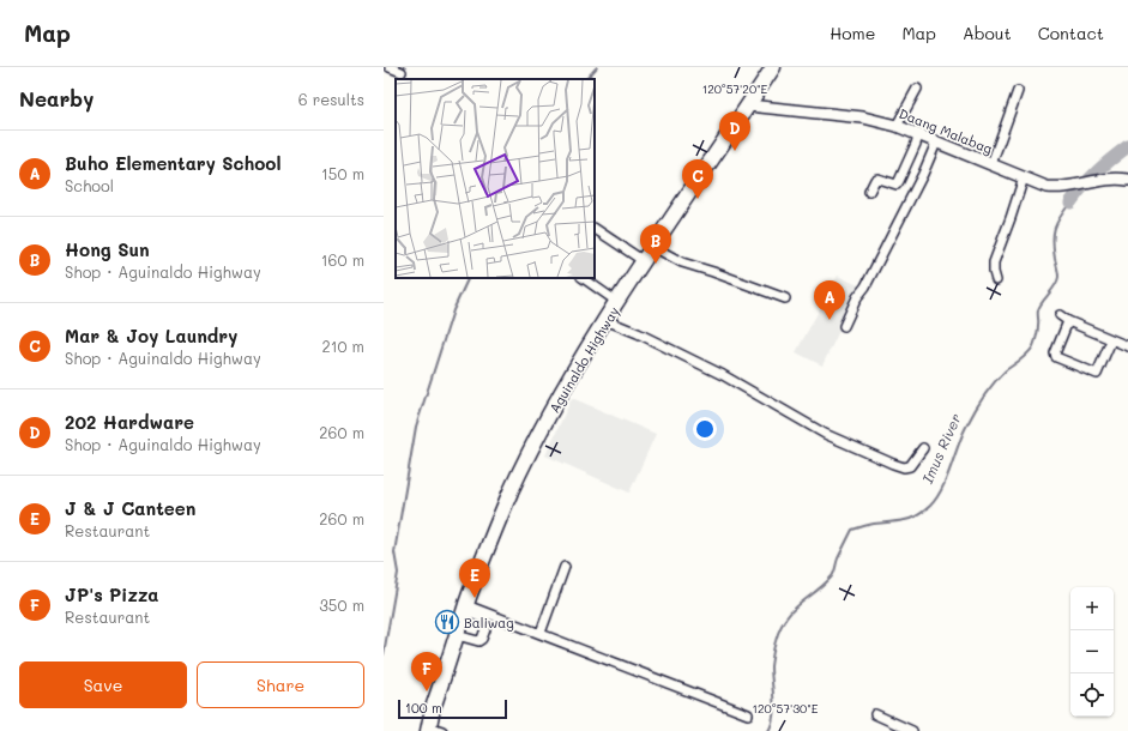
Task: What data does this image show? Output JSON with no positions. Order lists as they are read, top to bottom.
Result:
{
  "streets": {
    "main road": ["Aguinaldo Highway"],
    "street": ["Daang Malabag"]
  },
  "crossings": [
    ["Daang Malabag", "Aguinaldo Highway"]
  ],
  "water": ["Imus River"],
  "places": {
    "restaurant": ["Baliwag"]
  },
  "scale_bar": "100 m",
  "page": {
    "header": "Map",
    "nav": [
      "Home",
      "Map",
      "About",
      "Contact"
    ],
    "heading": ["Nearby", "6 results"],
    "pins": [
      "D",
      "C",
      "B",
      "A",
      "E",
      "F"
    ],
    "list": [
      {
        "mark": "A",
        "name": "Buho Elementary School",
        "note": "School",
        "value": "150 m"
      },
      {
        "mark": "B",
        "name": "Hong Sun",
        "note": "Shop · Aguinaldo Highway",
        "value": "160 m"
      },
      {
        "mark": "C",
        "name": "Mar & Joy Laundry",
        "note": "Shop · Aguinaldo Highway",
        "value": "210 m"
      },
      {
        "mark": "D",
        "name": "202 Hardware",
        "note": "Shop · Aguinaldo Highway",
        "value": "260 m"
      },
      {
        "mark": "E",
        "name": "J & J Canteen",
        "note": "Restaurant",
        "value": "260 m"
      },
      {
        "mark": "F",
        "name": "JP's Pizza",
        "note": "Restaurant",
        "value": "350 m"
      }
    ],
    "map_buttons": ["+", "−"],
    "buttons": ["Save", "Share"],
    "scale": "100 m"
  },
  "coordinates": ["120°57'20\"E", "120°57'30\"E"]
}
